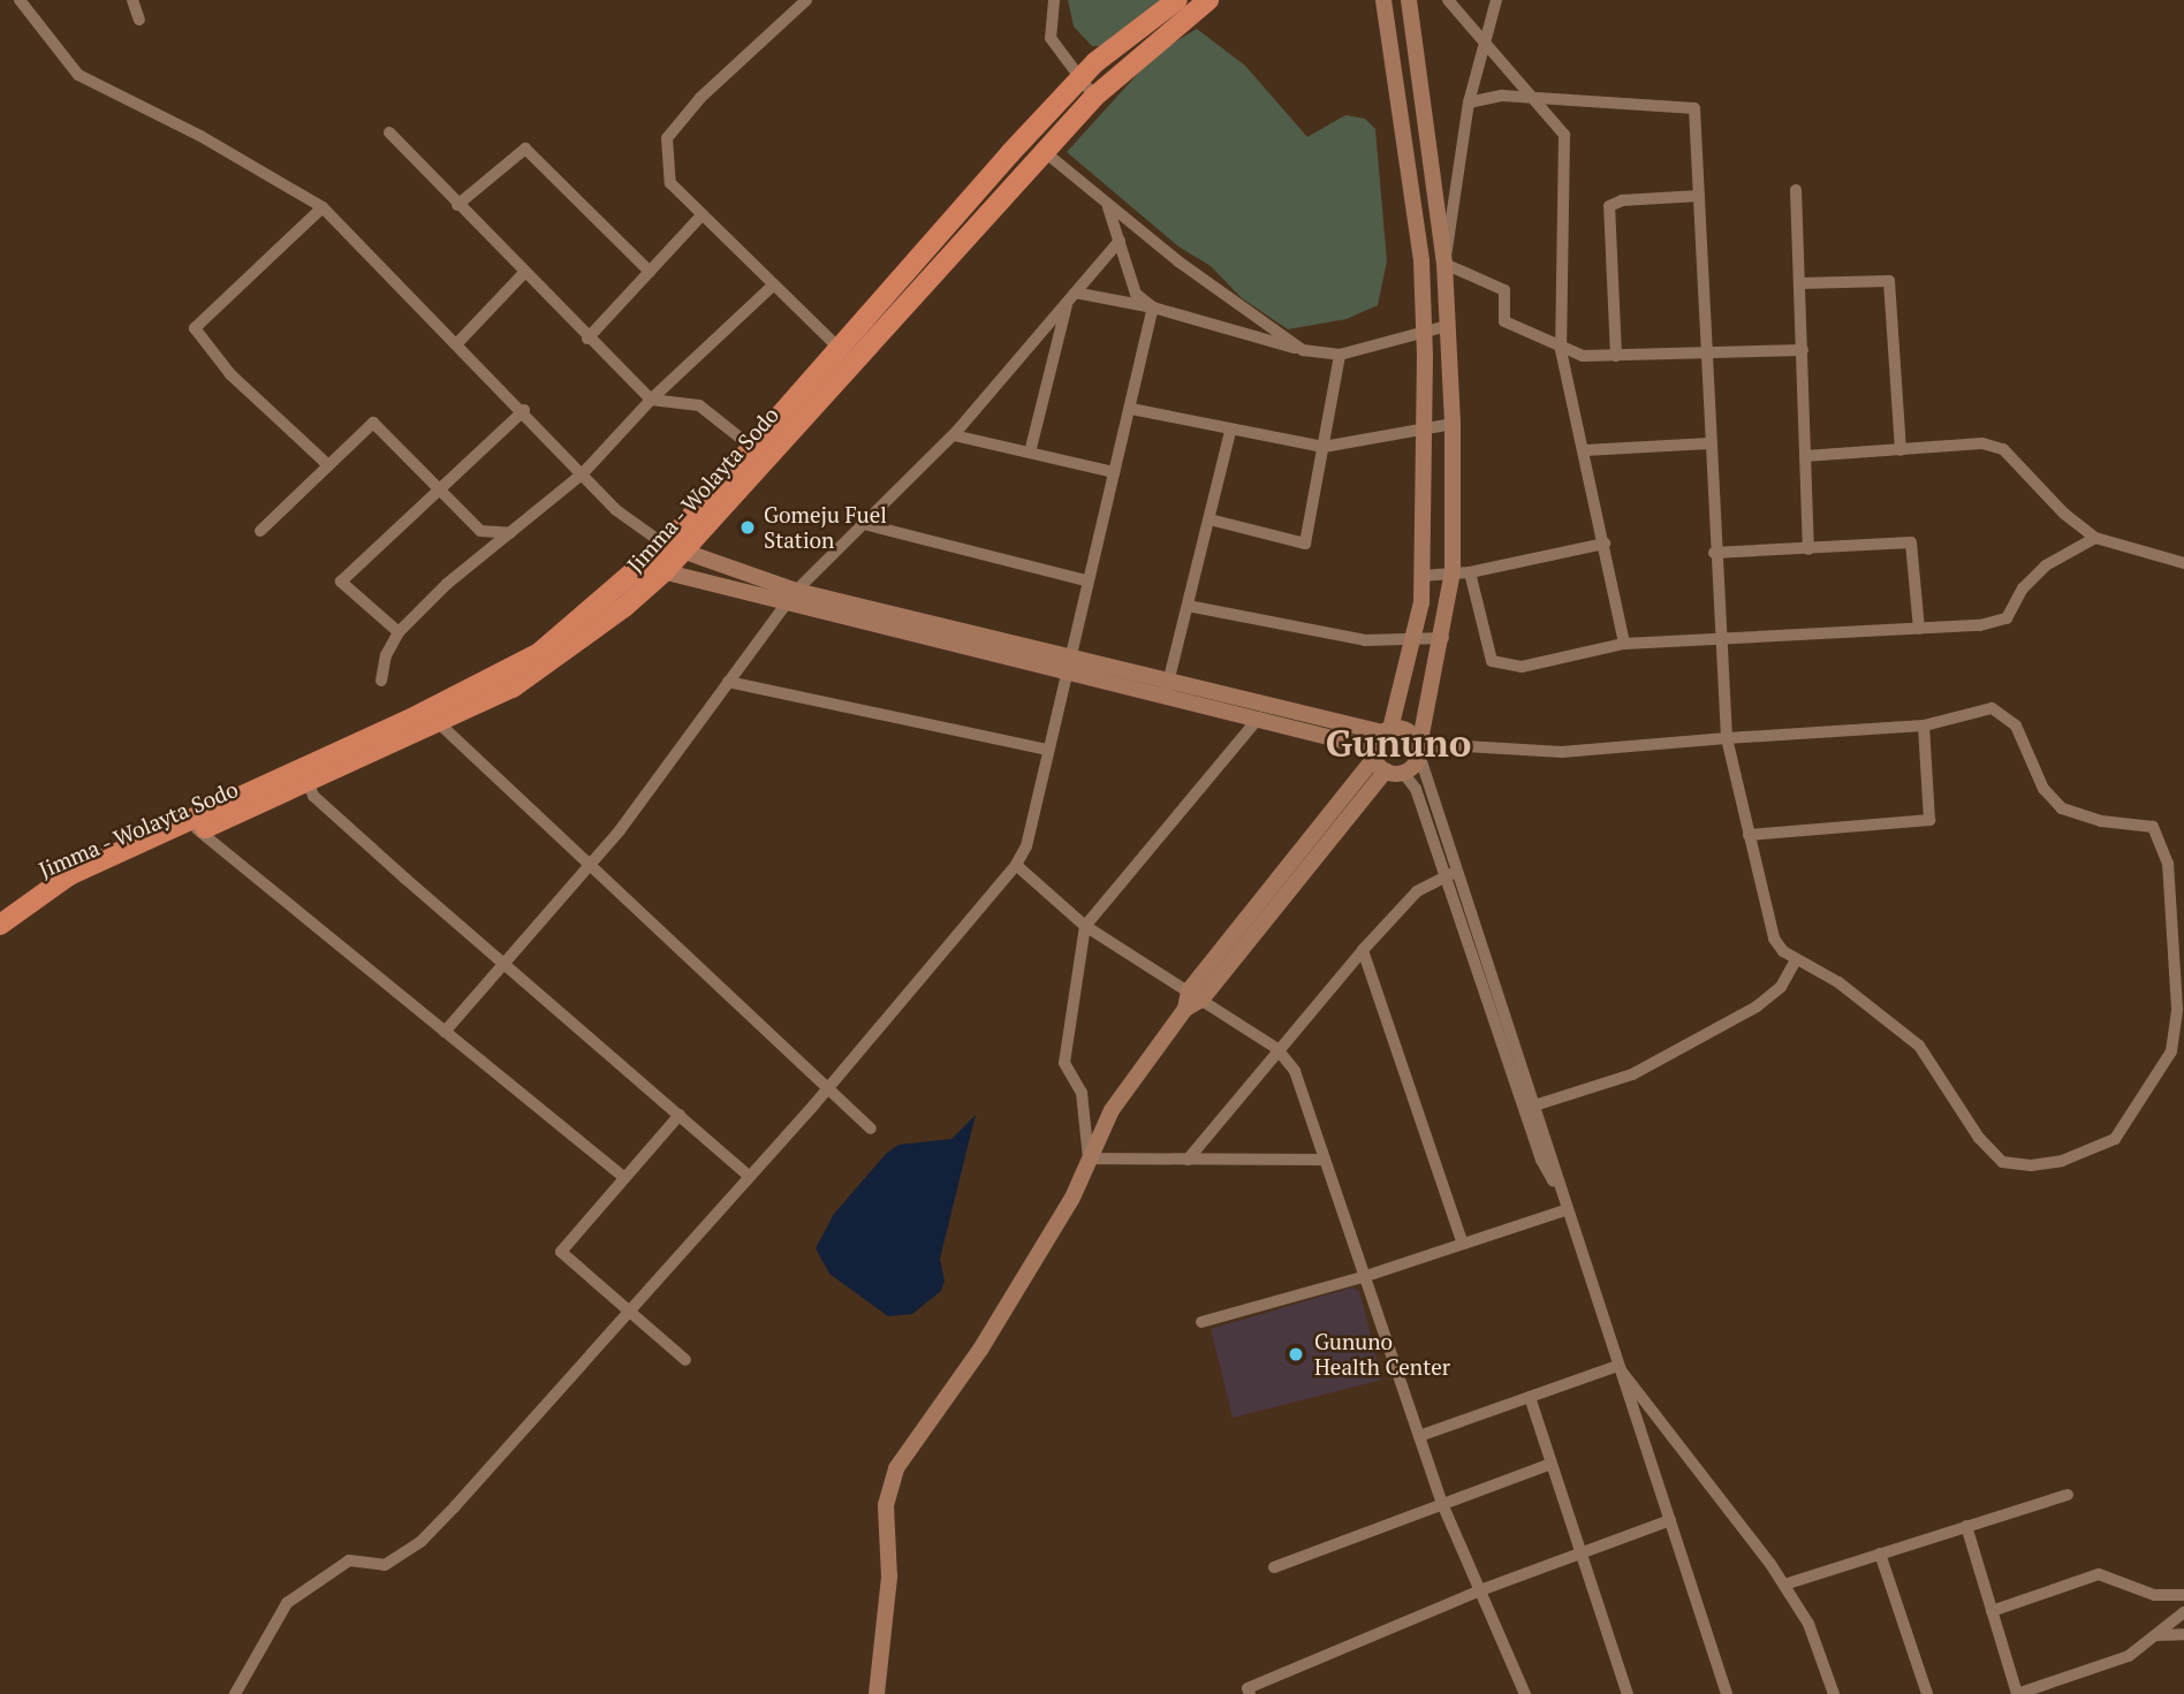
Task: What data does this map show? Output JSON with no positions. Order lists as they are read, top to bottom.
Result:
{
  "streets": {
    "highway": ["Jimma - Wolayta Sodo"]
  },
  "districts": ["Gununo"],
  "places": ["Gomeju Fuel Station", "Gununo Health Center"]
}
